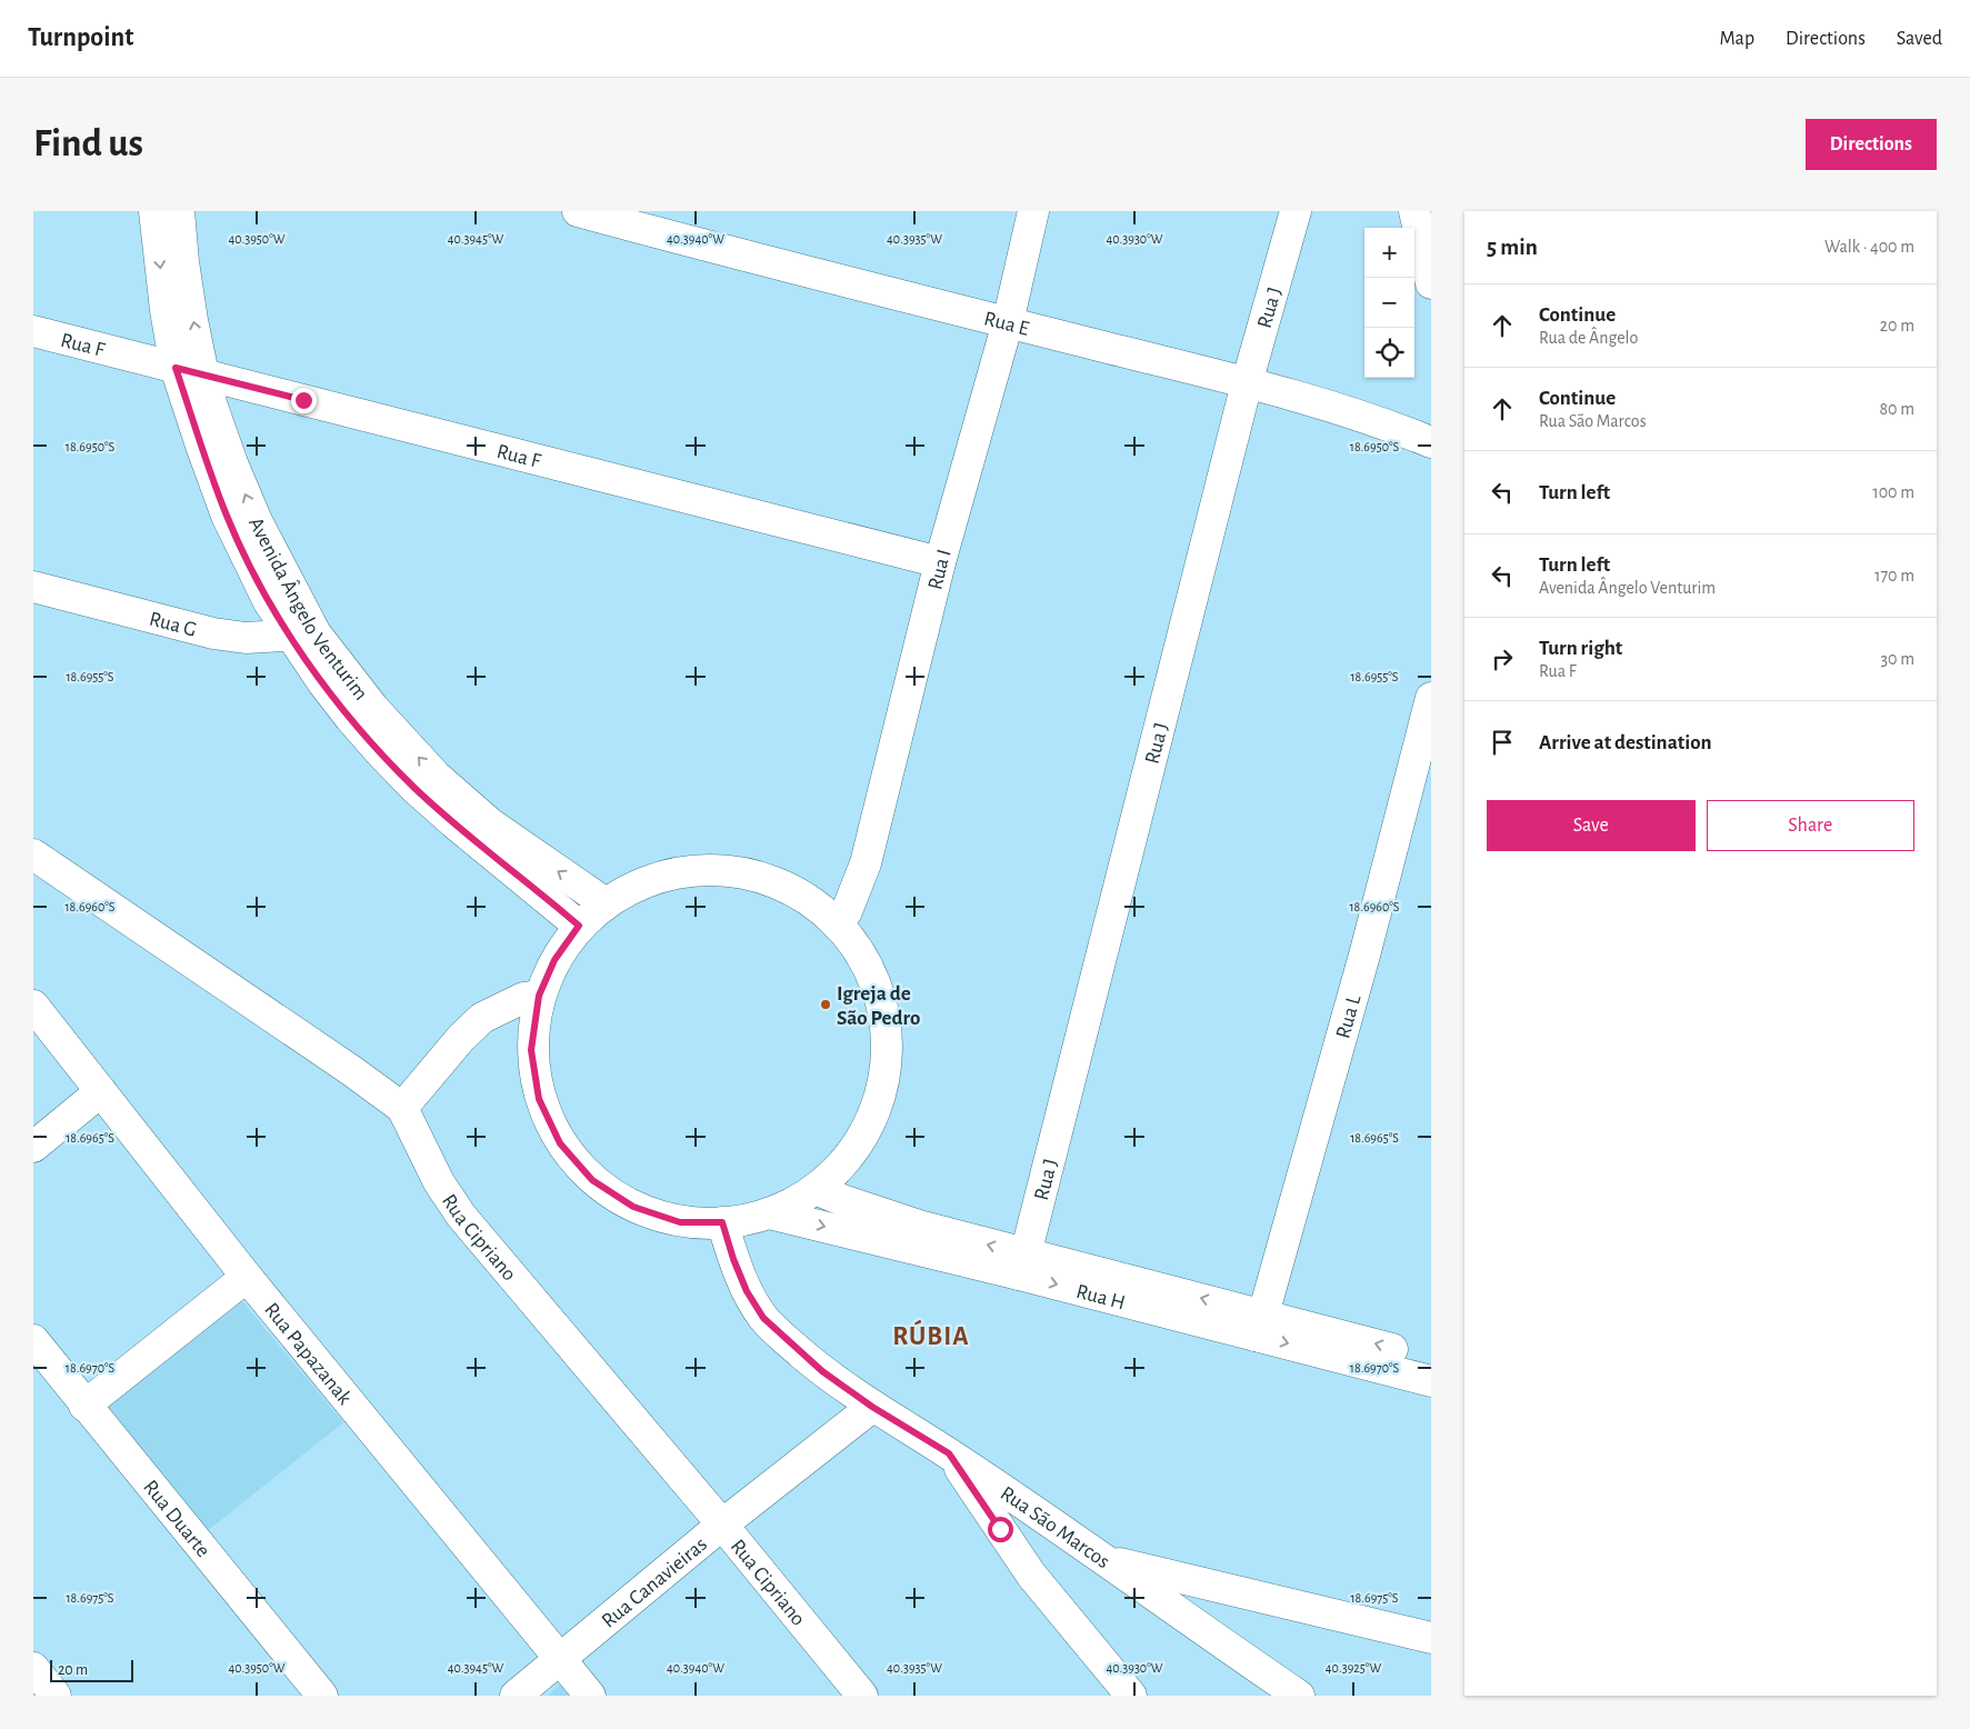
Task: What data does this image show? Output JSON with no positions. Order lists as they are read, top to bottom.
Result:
{
  "streets": {
    "street": [
      "Rua J",
      "Rua E",
      "Rua F",
      "Rua I",
      "Avenida Ângelo Venturim",
      "Rua G",
      "Rua L",
      "Rua Cipriano",
      "Rua H",
      "Rua Papazanak",
      "Rua Duarte",
      "Rua São Marcos",
      "Rua Canavieiras"
    ]
  },
  "crossings": [
    ["Rua J", "Rua E"],
    ["Rua J", "Rua H"],
    ["Rua E", "Rua I"],
    ["Rua F", "Rua I"],
    ["Rua F", "Avenida Ângelo Venturim"],
    ["Avenida Ângelo Venturim", "Rua G"],
    ["Rua L", "Rua H"],
    ["Rua Cipriano", "Rua Canavieiras"],
    ["Rua Papazanak", "Rua Canavieiras"],
    ["Rua São Marcos", "Rua Canavieiras"]
  ],
  "districts": ["RÚBIA"],
  "places": ["Igreja de São Pedro"],
  "scale_bar": "20 m",
  "page": {
    "header": "Turnpoint",
    "nav": ["Map", "Directions", "Saved"],
    "buttons": [
      "Directions",
      ["Save", "Share"]
    ],
    "title": "Find us",
    "heading": ["5 min", "Walk · 400 m"],
    "map_buttons": ["+", "−"],
    "list": [
      ["Continue", "Rua de Ângelo", "20 m"],
      ["Continue", "Rua São Marcos", "80 m"],
      ["Turn left", "100 m"],
      ["Turn left", "Avenida Ângelo Venturim", "170 m"],
      ["Turn right", "Rua F", "30 m"],
      "Arrive at destination"
    ],
    "scale": "20 m"
  },
  "coordinates": [
    "40.3950°W",
    "40.3945°W",
    "40.3940°W",
    "40.3935°W",
    "40.3930°W",
    "18.6950°S",
    "18.6955°S",
    "18.6960°S",
    "18.6965°S",
    "18.6970°S",
    "18.6975°S",
    "40.3925°W"
  ]
}
